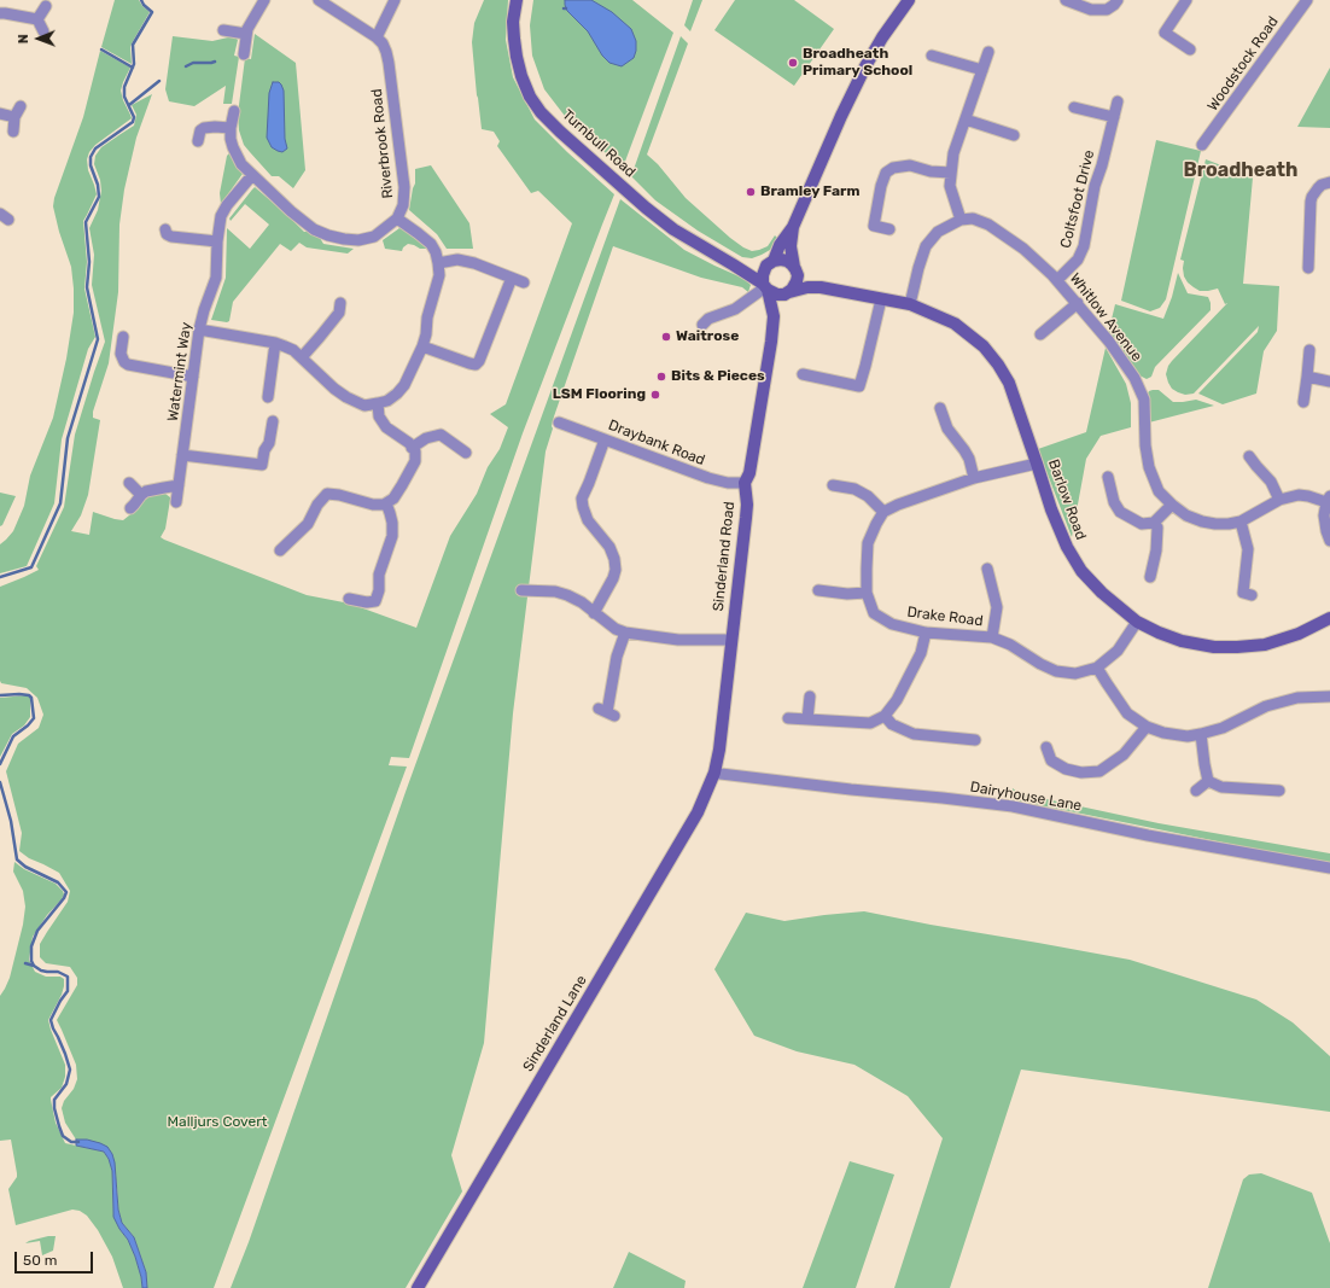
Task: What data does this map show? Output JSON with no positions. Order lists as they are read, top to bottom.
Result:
{
  "streets": {
    "street": [
      "Woodstock Road",
      "Riverbrook Road",
      "Turnbull Road",
      "Coltsfoot Drive",
      "Whitlow Avenue",
      "Watermint Way",
      "Draybank Road",
      "Barlow Road",
      "Sinderland Road",
      "Drake Road",
      "Dairyhouse Lane",
      "Sinderland Lane"
    ]
  },
  "crossings": [
    ["Riverbrook Road", "Watermint Way"],
    ["Turnbull Road", "Barlow Road"],
    ["Turnbull Road", "Sinderland Road"],
    ["Coltsfoot Drive", "Whitlow Avenue"],
    ["Draybank Road", "Sinderland Road"],
    ["Barlow Road", "Sinderland Road"],
    ["Sinderland Road", "Dairyhouse Lane"],
    ["Sinderland Road", "Sinderland Lane"],
    ["Dairyhouse Lane", "Sinderland Lane"]
  ],
  "districts": ["Broadheath"],
  "parks": ["Malljurs Covert"],
  "places": [
    "Broadheath Primary School",
    "Bramley Farm",
    "Waitrose",
    "Bits & Pieces",
    "LSM Flooring"
  ],
  "scale_bar": "50 m",
  "north": "left"
}
